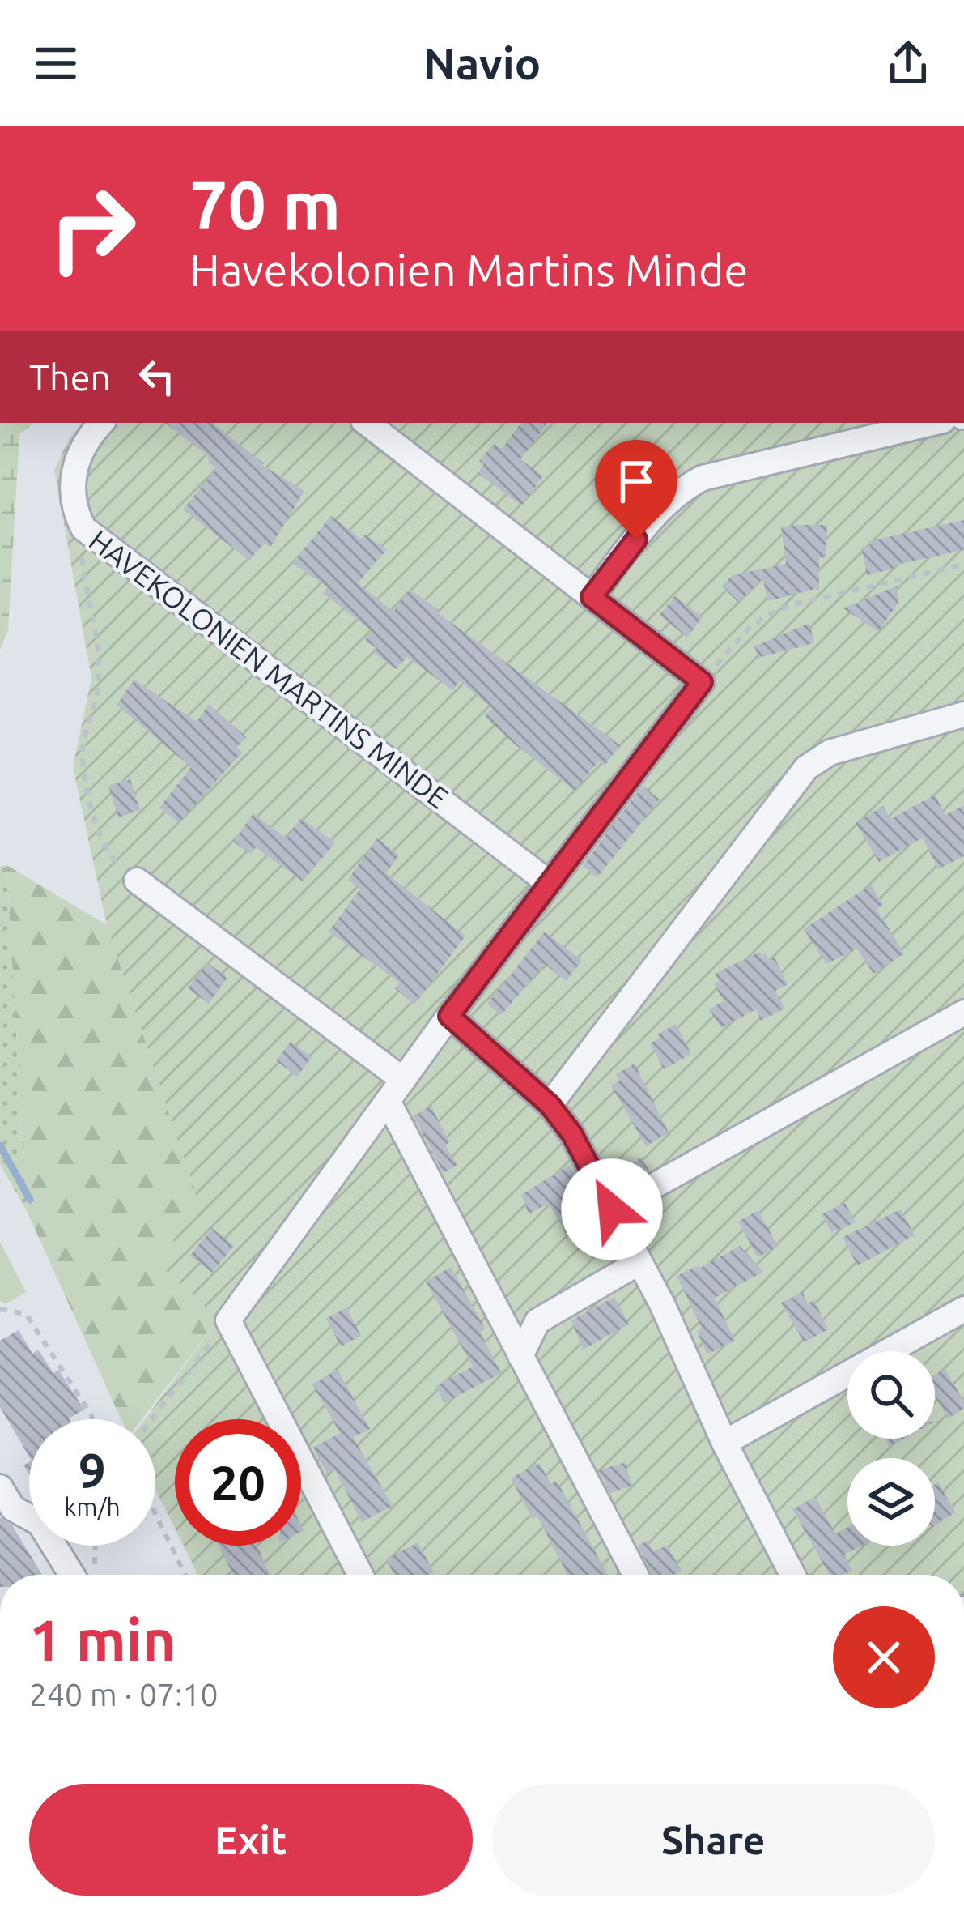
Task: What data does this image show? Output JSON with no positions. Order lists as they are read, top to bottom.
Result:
{
  "streets": {
    "street": ["HAVEKOLONIEN MARTINS MINDE"]
  },
  "page": {
    "header": "Navio",
    "turn": ["70 m", "Havekolonien Martins Minde"],
    "then": "Then",
    "speed": "9 km/h",
    "limit": "20",
    "heading": ["1 min", "240 m · 07:10"],
    "buttons": ["Exit", "Share"]
  }
}
